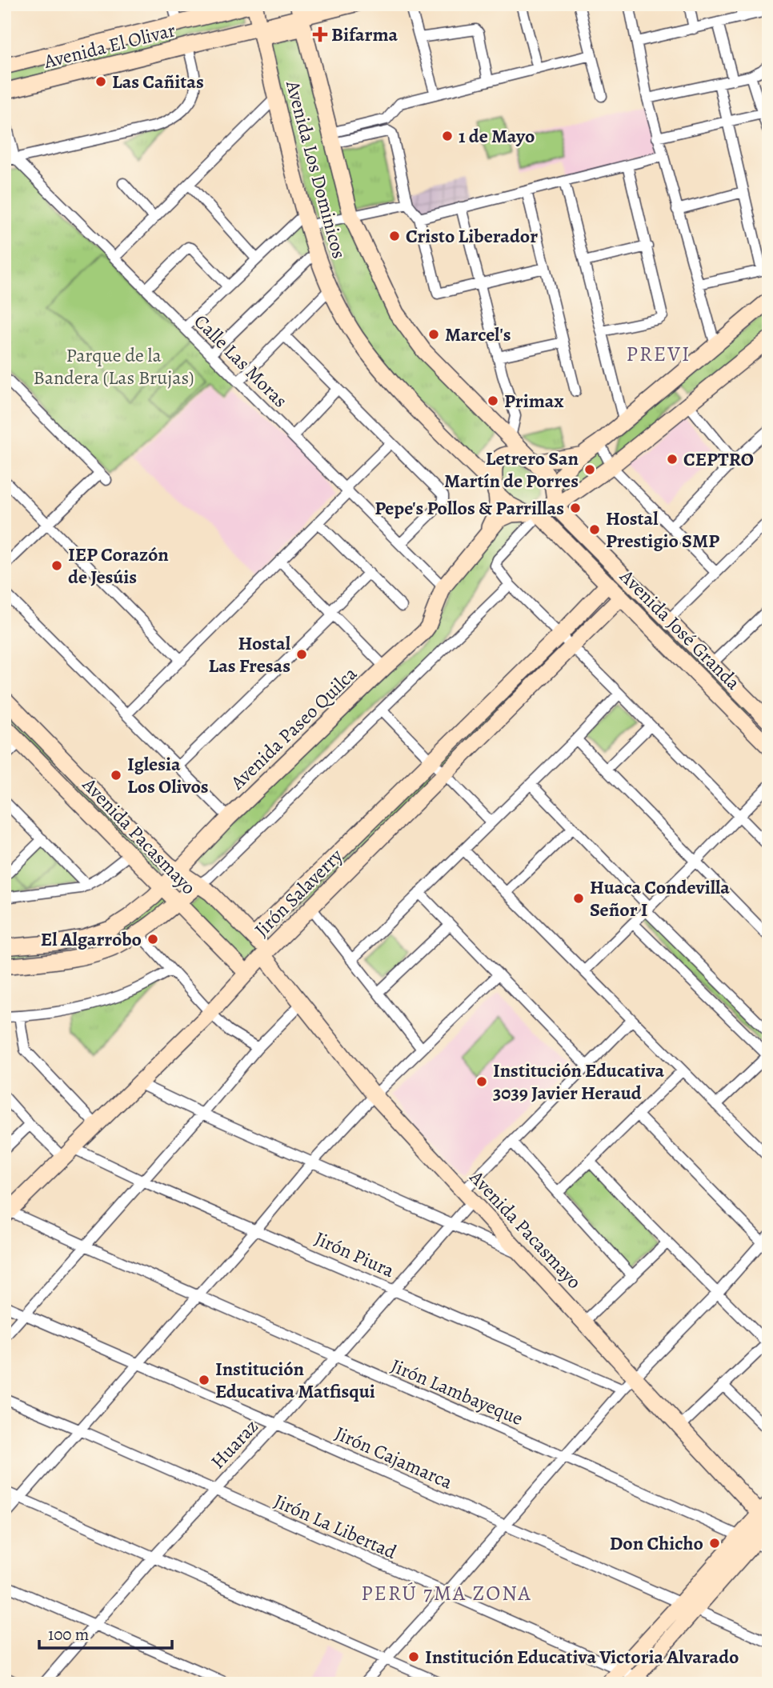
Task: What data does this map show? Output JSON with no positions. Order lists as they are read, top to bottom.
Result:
{
  "streets": {
    "main road": [
      "Avenida El Olivar",
      "Avenida Los Dominicos",
      "Avenida José Granda",
      "Avenida Paseo Quilca",
      "Avenida Pacasmayo",
      "Jirón Salaverry"
    ],
    "street": [
      "Calle Las Moras",
      "Jirón Piura",
      "Jirón Lambayeque",
      "Huaraz",
      "Jirón Cajamarca",
      "Jirón La Libertad"
    ]
  },
  "crossings": [
    ["Avenida El Olivar", "Avenida Los Dominicos"],
    ["Avenida Los Dominicos", "Avenida José Granda"],
    ["Avenida Los Dominicos", "Avenida Paseo Quilca"],
    ["Calle Las Moras", "Avenida Paseo Quilca"],
    ["Avenida José Granda", "Avenida Paseo Quilca"],
    ["Avenida José Granda", "Jirón Salaverry"],
    ["Avenida Paseo Quilca", "Avenida Pacasmayo"],
    ["Avenida Pacasmayo", "Jirón Salaverry"],
    ["Avenida Pacasmayo", "Huaraz"],
    ["Jirón Salaverry", "Jirón Piura"],
    ["Jirón Salaverry", "Jirón Lambayeque"],
    ["Jirón Piura", "Huaraz"],
    ["Jirón Lambayeque", "Huaraz"],
    ["Huaraz", "Jirón Cajamarca"],
    ["Huaraz", "Jirón La Libertad"]
  ],
  "districts": ["PREVI", "PERÚ 7MA ZONA"],
  "parks": ["Parque de la Bandera (Las Brujas)"],
  "places": {
    "health": ["Bifarma"],
    "other": [
      "Las Cañitas",
      "1 de Mayo",
      "Cristo Liberador",
      "Marcel's",
      "Primax",
      "CEPTRO",
      "Letrero San Martín de Porres",
      "Pepe's Pollos & Parrillas",
      "Hostal Prestigio SMP",
      "IEP Corazón de Jesúis",
      "Hostal Las Fresas",
      "Iglesia Los Olivos",
      "Huaca Condevilla Señor I",
      "El Algarrobo",
      "Institución Educativa 3039 Javier Heraud",
      "Institución Educativa Matfisqui",
      "Don Chicho",
      "Institución Educativa Victoria Alvarado"
    ]
  },
  "scale_bar": "100 m"
}
